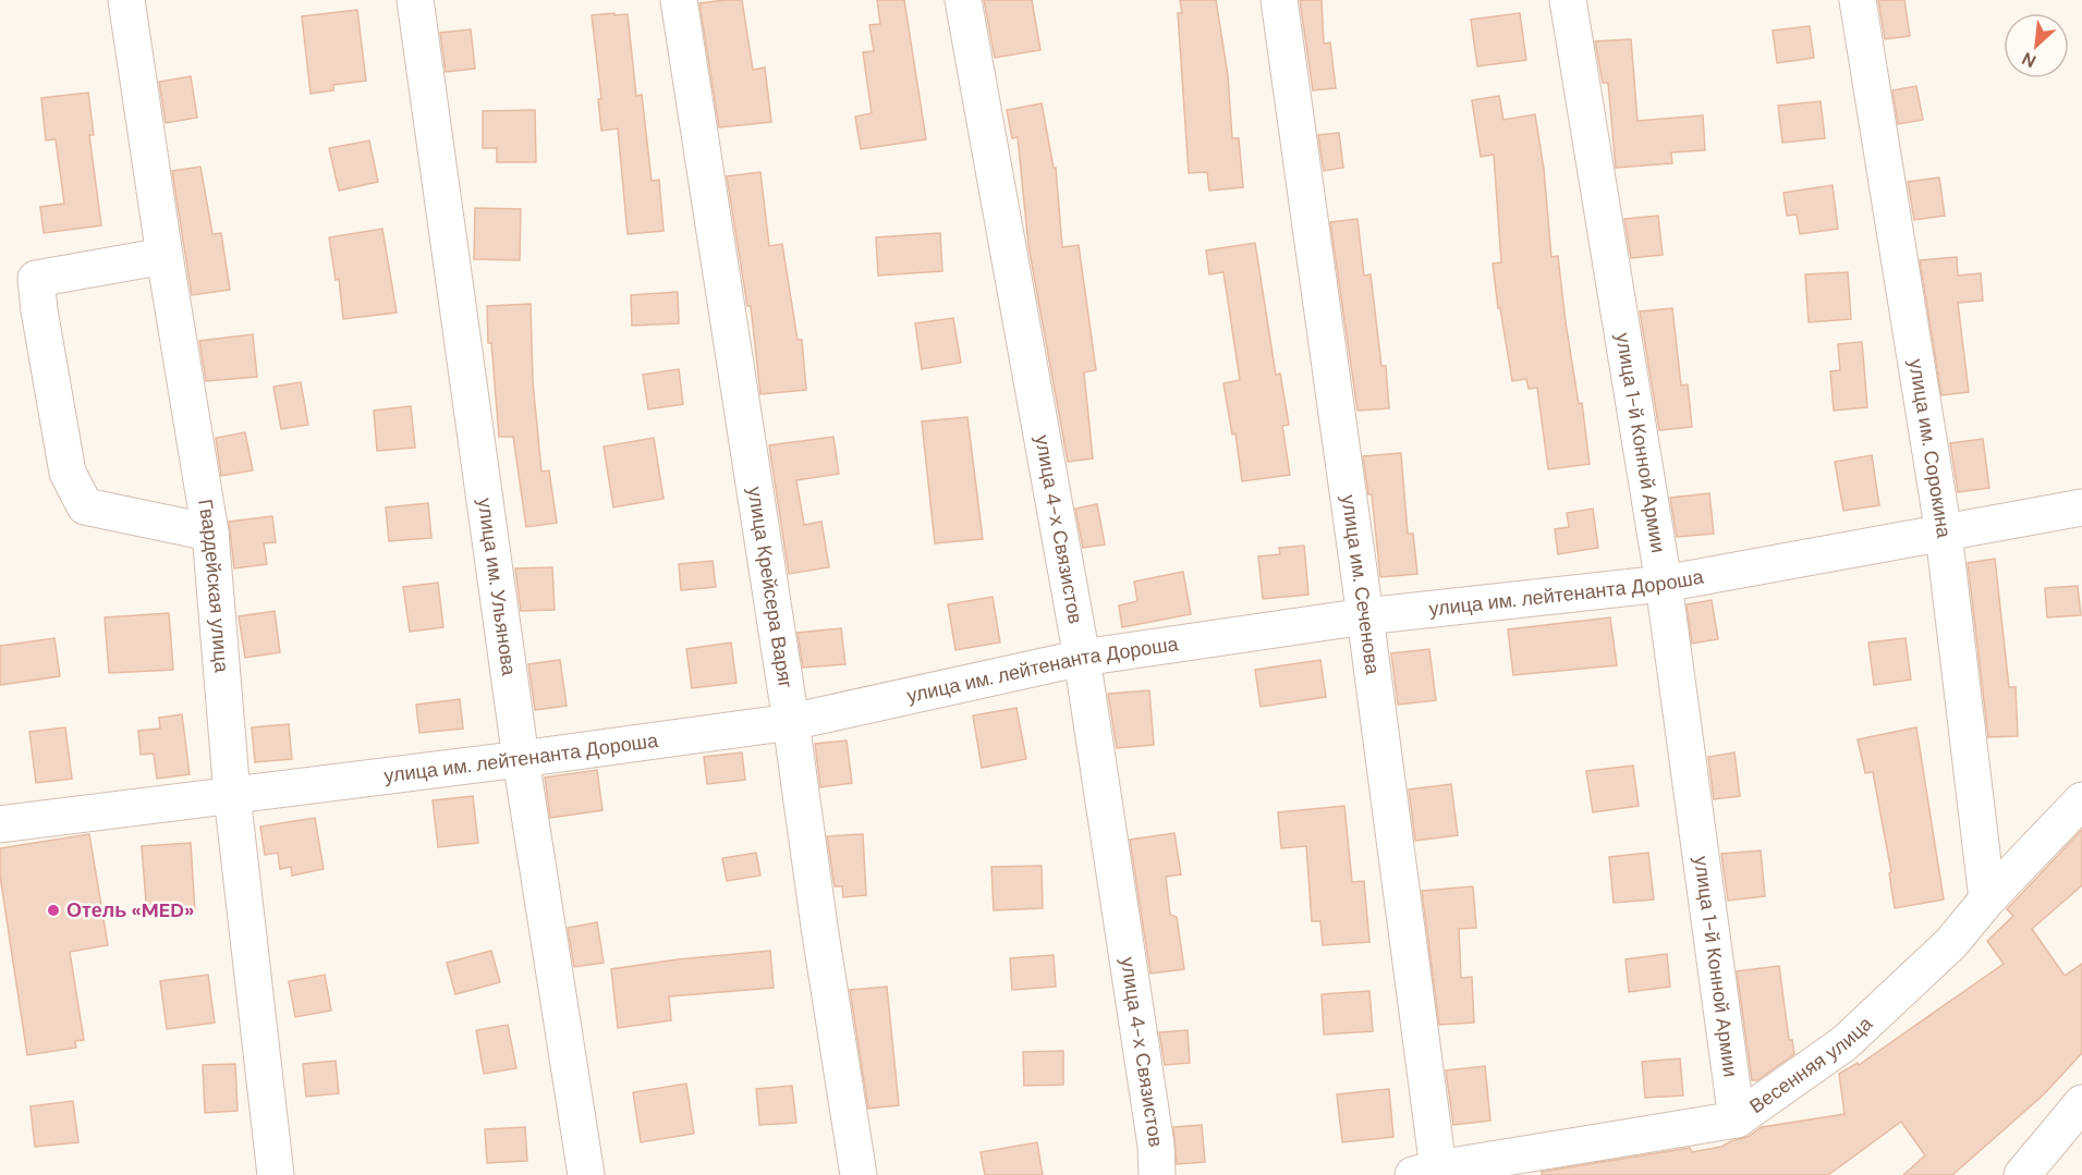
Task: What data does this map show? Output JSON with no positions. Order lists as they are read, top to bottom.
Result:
{
  "streets": {
    "street": [
      "улица 1-й Конной Армии",
      "улица им. Сорокина",
      "улица 4-х Связистов",
      "улица им. Сеченова",
      "Гвардейская улица",
      "улица Крейсера Варяг",
      "улица им. Ульянова",
      "улица им. лейтенанта Дороша",
      "Весенняя улица"
    ]
  },
  "crossings": [
    ["улица 1-й Конной Армии", "улица им. лейтенанта Дороша"],
    ["улица 1-й Конной Армии", "Весенняя улица"],
    ["улица им. Сорокина", "улица им. лейтенанта Дороша"],
    ["улица им. Сорокина", "Весенняя улица"],
    ["улица 4-х Связистов", "улица им. лейтенанта Дороша"],
    ["улица им. Сеченова", "улица им. лейтенанта Дороша"],
    ["улица им. Сеченова", "Весенняя улица"],
    ["Гвардейская улица", "улица им. лейтенанта Дороша"],
    ["улица Крейсера Варяг", "улица им. лейтенанта Дороша"],
    ["улица им. Ульянова", "улица им. лейтенанта Дороша"]
  ],
  "places": ["Отель «MED»"],
  "north": "bottom left"
}
